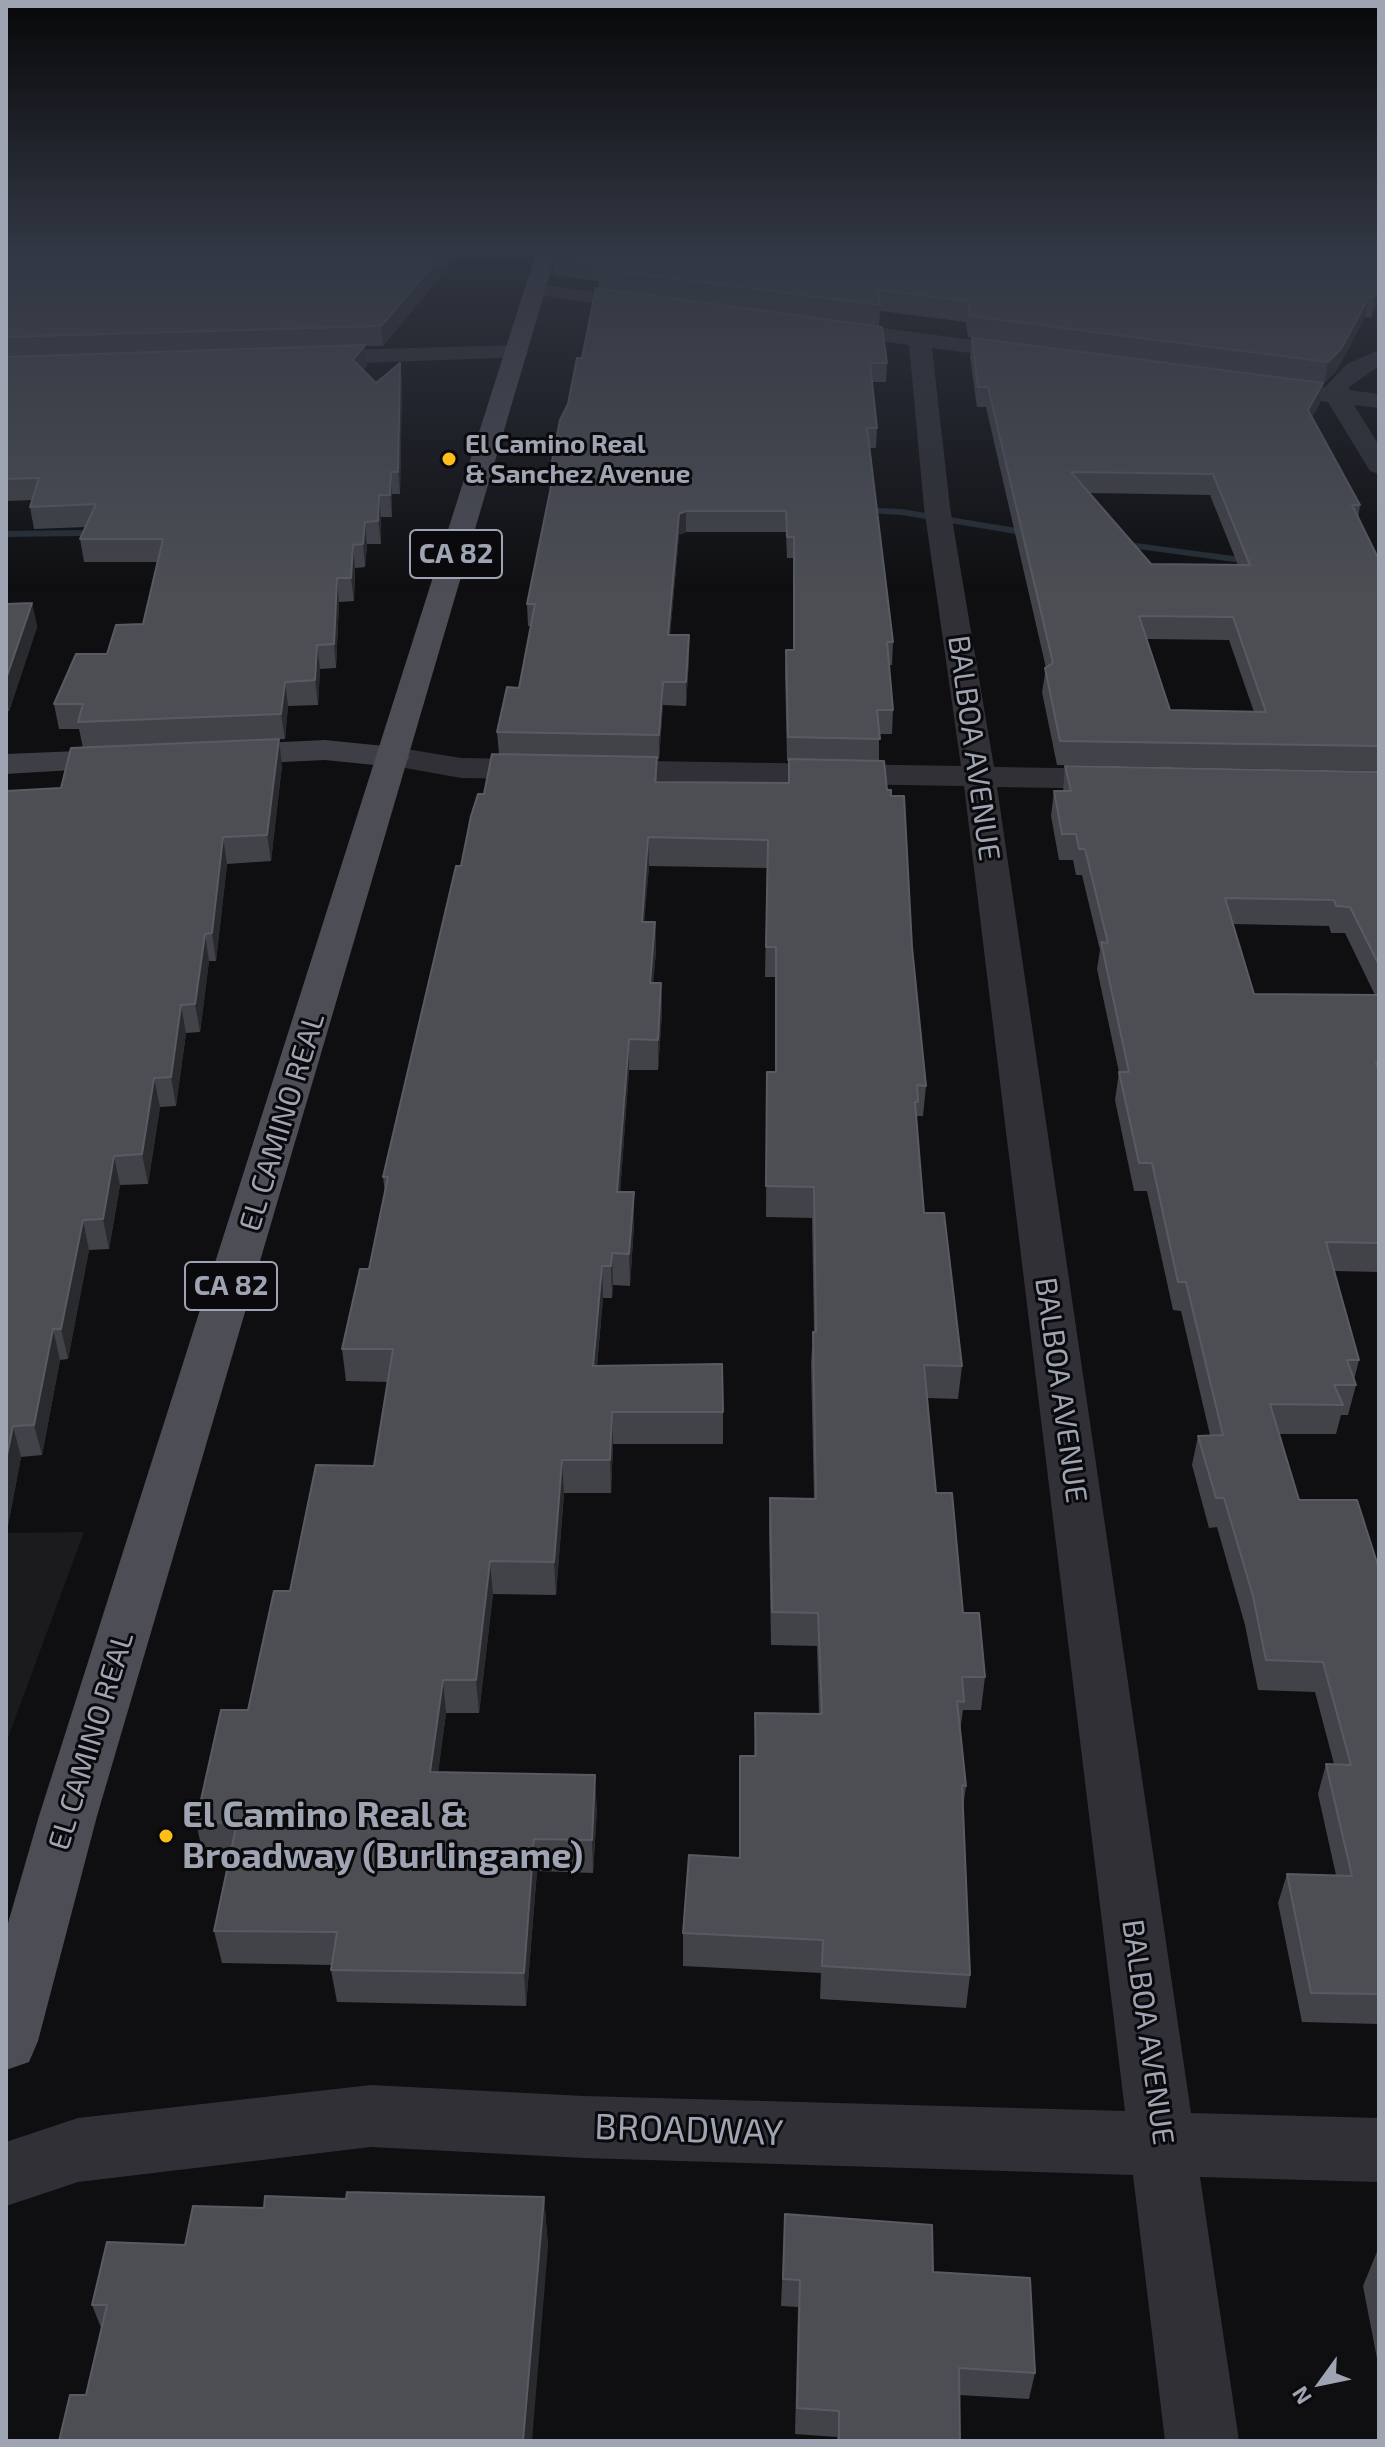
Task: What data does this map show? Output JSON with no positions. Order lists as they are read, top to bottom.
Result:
{
  "streets": {
    "main road": ["CA 82", "EL CAMINO REAL"],
    "street": ["BALBOA AVENUE", "BROADWAY"]
  },
  "crossings": [
    ["BALBOA AVENUE", "BROADWAY"]
  ],
  "places": ["El Camino Real & Sanchez Avenue", "El Camino Real & Broadway (Burlingame)"],
  "north": "bottom left"
}
